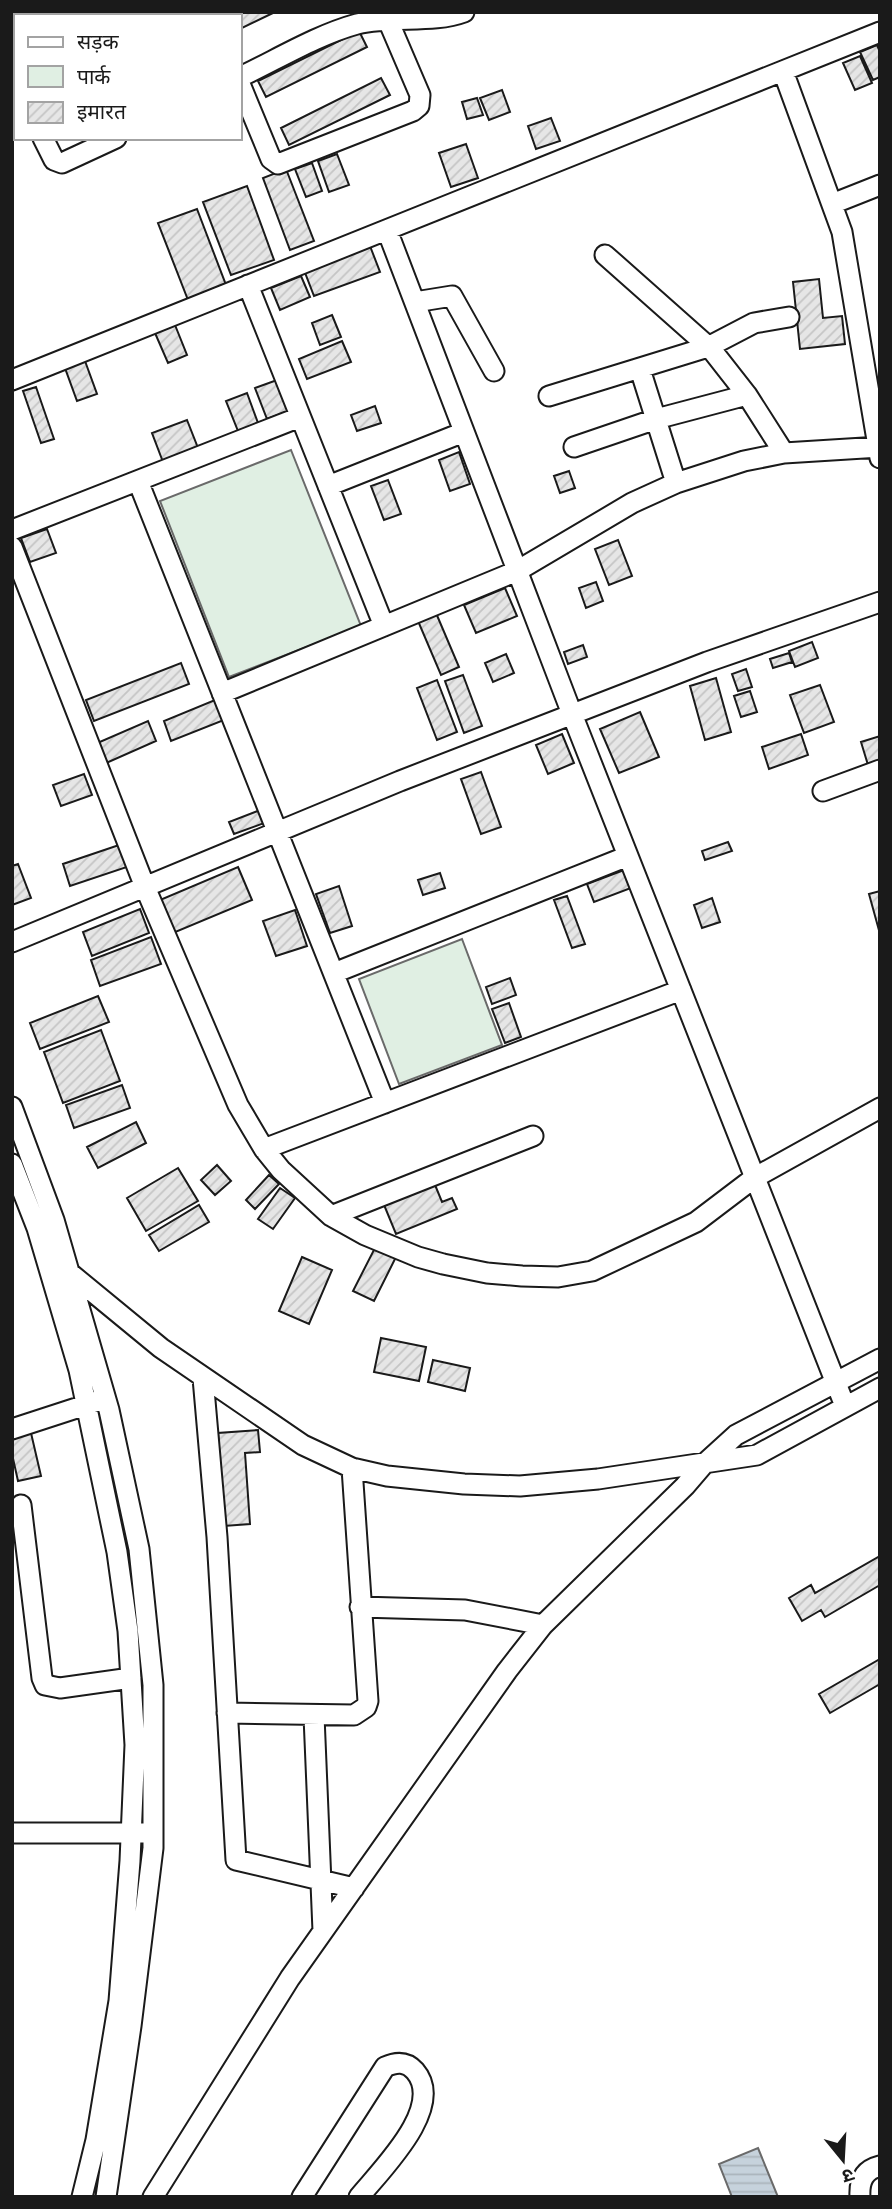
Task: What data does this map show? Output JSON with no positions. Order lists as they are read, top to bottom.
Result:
{
  "legend": ["सड़क", "पार्क", "इमारत"],
  "north": "bottom"
}
